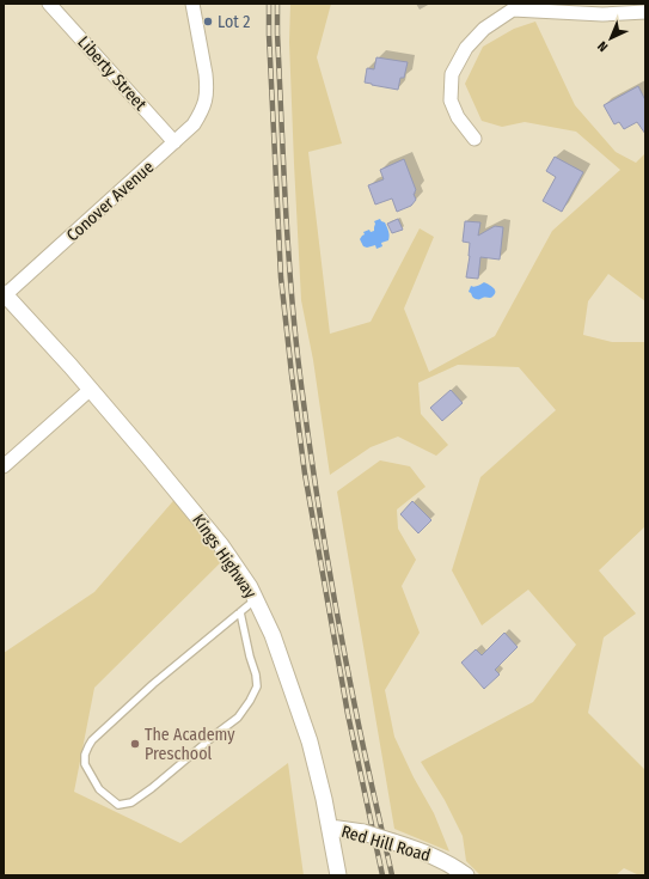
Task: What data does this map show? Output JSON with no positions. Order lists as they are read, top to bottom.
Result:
{
  "streets": {
    "street": [
      "Liberty Street",
      "Conover Avenue",
      "Kings Highway",
      "Red Hill Road"
    ]
  },
  "crossings": [
    ["Liberty Street", "Conover Avenue"],
    ["Conover Avenue", "Kings Highway"],
    ["Kings Highway", "Red Hill Road"]
  ],
  "places": ["Lot 2", "The Academy Preschool"],
  "north": "bottom left"
}
